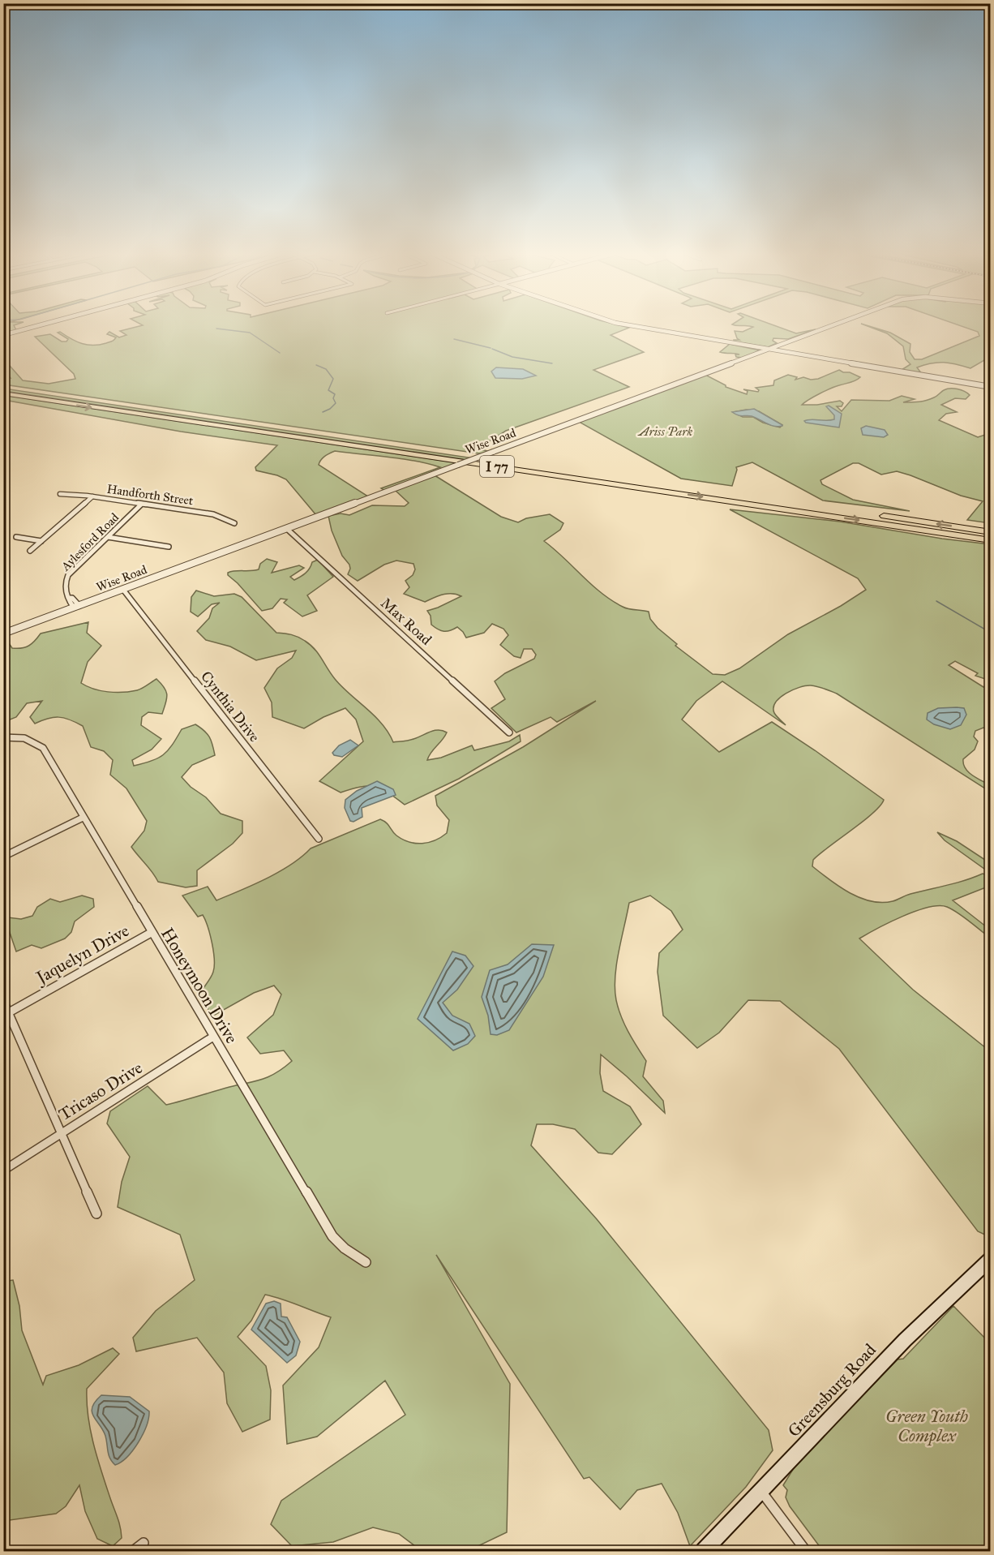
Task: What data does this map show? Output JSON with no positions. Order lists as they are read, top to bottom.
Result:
{
  "streets": {
    "highway": ["I 77"],
    "main road": ["Greensburg Road"],
    "street": [
      "Wise Road",
      "Handforth Street",
      "Aylesford Road",
      "Max Road",
      "Cynthia Drive",
      "Jaquelyn Drive",
      "Honeymoon Drive",
      "Tricaso Drive"
    ]
  },
  "crossings": [
    ["Wise Road", "Aylesford Road"],
    ["Wise Road", "Max Road"],
    ["Wise Road", "Cynthia Drive"],
    ["Handforth Street", "Aylesford Road"],
    ["Jaquelyn Drive", "Honeymoon Drive"],
    ["Honeymoon Drive", "Tricaso Drive"]
  ],
  "parks": ["Ariss Park", "Green Youth Complex"]
}
